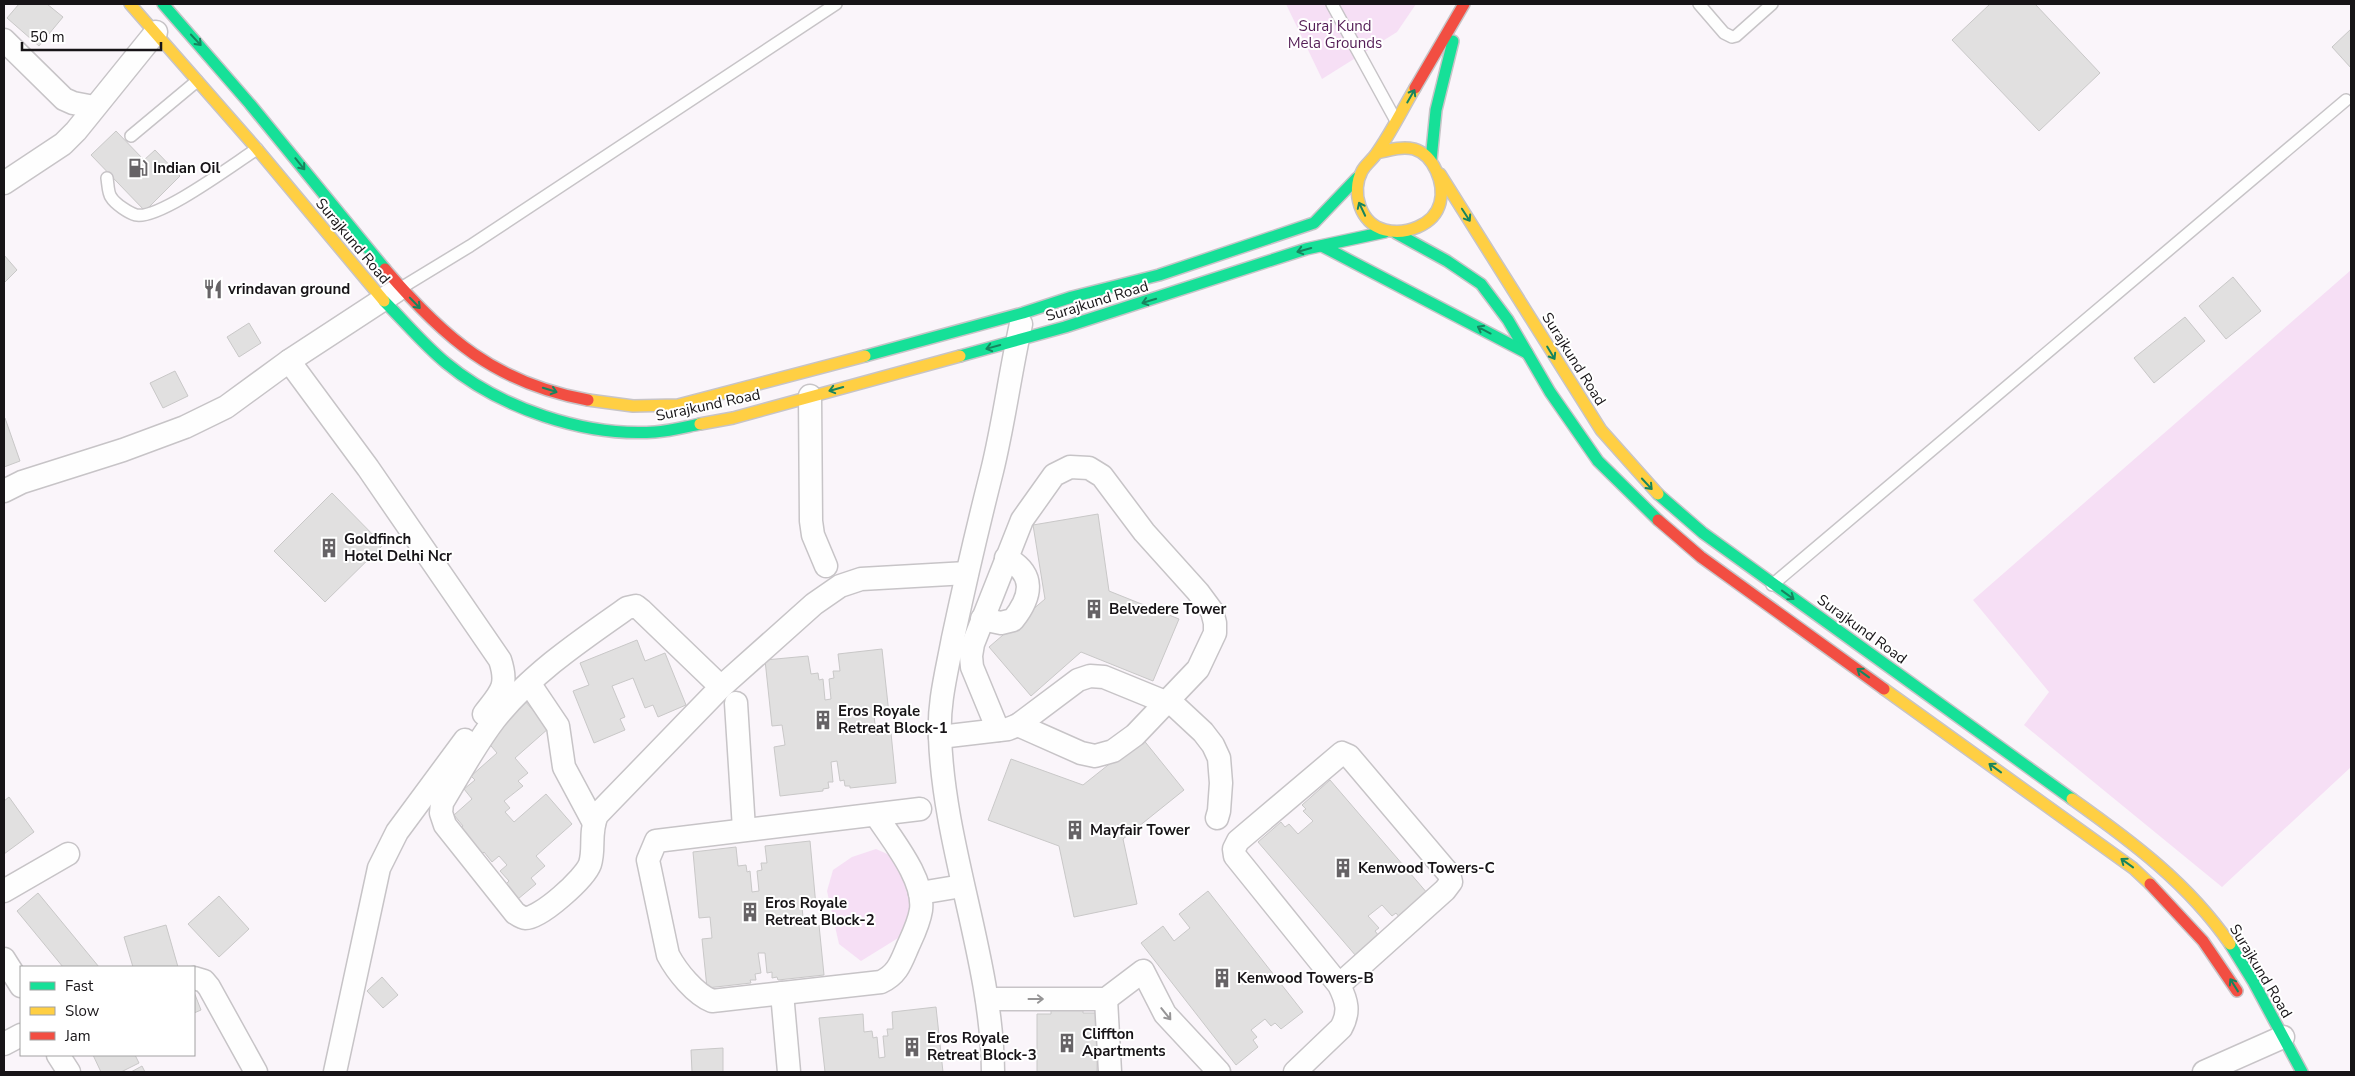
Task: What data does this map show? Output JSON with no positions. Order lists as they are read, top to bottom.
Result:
{
  "streets": {
    "main road": ["Surajkund Road"]
  },
  "parks": ["Suraj Kund Mela Grounds"],
  "places": {
    "fuel station": ["Indian Oil"],
    "restaurant": ["vrindavan ground"],
    "building": [
      "Goldfinch Hotel Delhi Ncr",
      "Belvedere Tower",
      "Eros Royale Retreat Block-1",
      "Mayfair Tower",
      "Kenwood Towers-C",
      "Eros Royale Retreat Block-2",
      "Kenwood Towers-B",
      "Cliffton Apartments",
      "Eros Royale Retreat Block-3"
    ]
  },
  "legend": ["Fast", "Slow", "Jam"],
  "scale_bar": "50 m"
}
